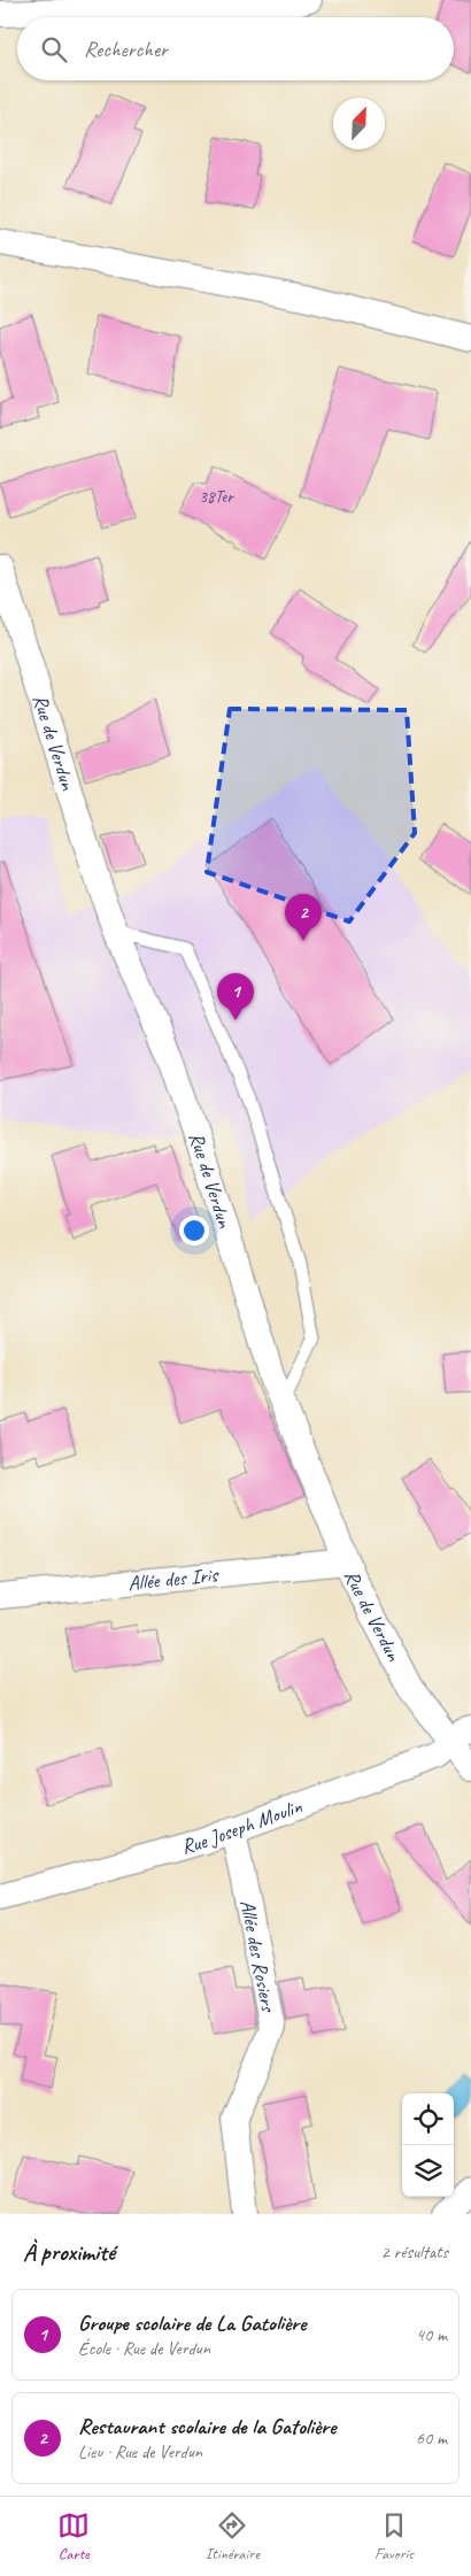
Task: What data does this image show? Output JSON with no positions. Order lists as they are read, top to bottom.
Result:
{
  "streets": {
    "street": [
      "Rue de Verdun",
      "Allée des Iris",
      "Rue Joseph Moulin",
      "Allée des Rosiers"
    ]
  },
  "crossings": [
    ["Rue de Verdun", "Allée des Iris"],
    ["Rue de Verdun", "Rue Joseph Moulin"],
    ["Rue Joseph Moulin", "Allée des Rosiers"]
  ],
  "house_numbers": ["38Ter"],
  "north": "top right",
  "page": {
    "search": "Rechercher",
    "pins": ["2", "1"],
    "heading": ["À proximité", "2 résultats"],
    "list": [
      {
        "mark": "1",
        "name": "Groupe scolaire de La Gatolière",
        "note": "École · Rue de Verdun",
        "value": "40 m"
      },
      {
        "mark": "2",
        "name": "Restaurant scolaire de la Gatolière",
        "note": "Lieu · Rue de Verdun",
        "value": "60 m"
      }
    ],
    "nav": ["Carte", "Itinéraire", "Favoris"]
  }
}
